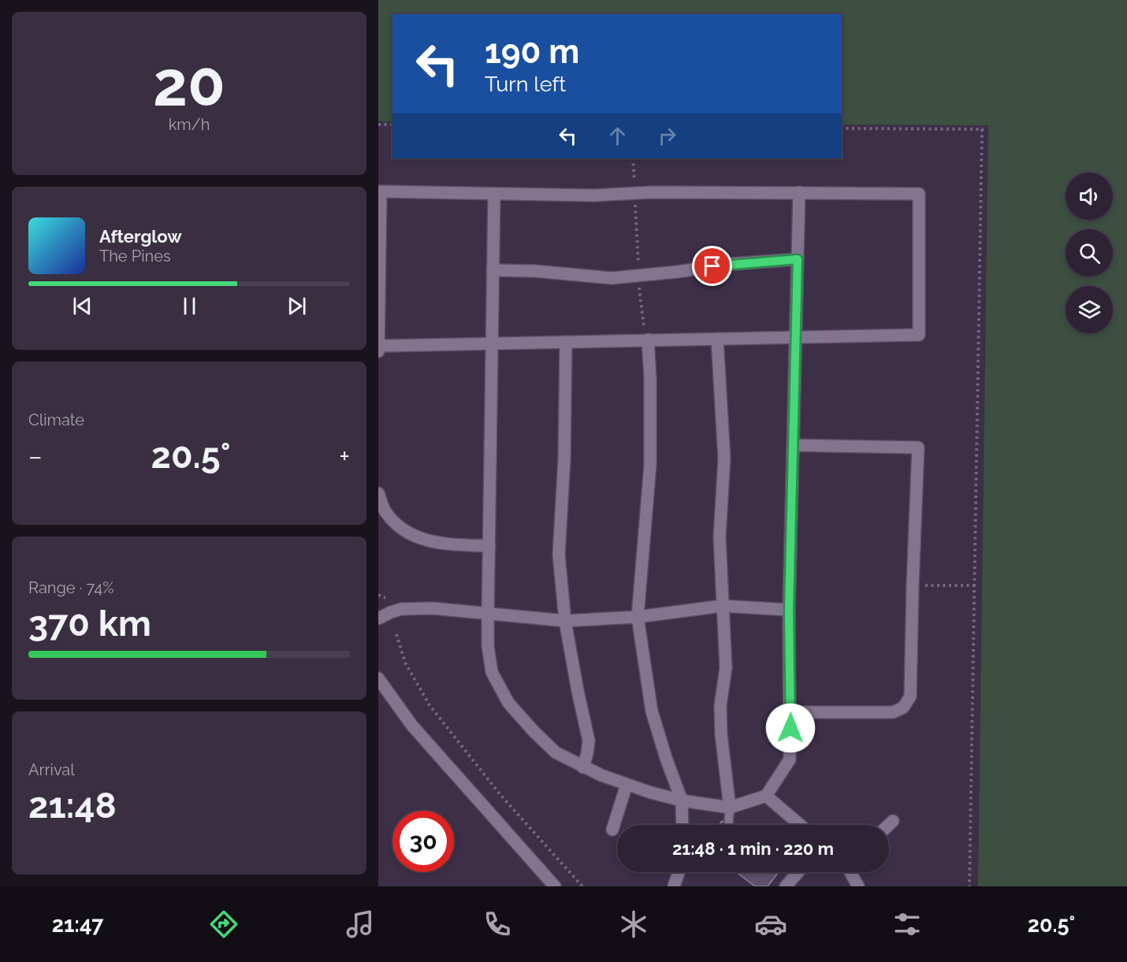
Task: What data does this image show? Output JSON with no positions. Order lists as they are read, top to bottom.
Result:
{
  "page": {
    "tile": [
      ["20", "km/h"],
      "Climate",
      ["Range · 74%", "370 km"],
      ["Arrival", "21:48"]
    ],
    "turn": ["190 m", "Turn left"],
    "song": ["Afterglow", "The Pines"],
    "heat": ["−", "20.5°", "+"],
    "limit": "30",
    "trip": "21:48 · 1 min · 220 m",
    "tabs": ["21:47", "20.5°"]
  }
}
